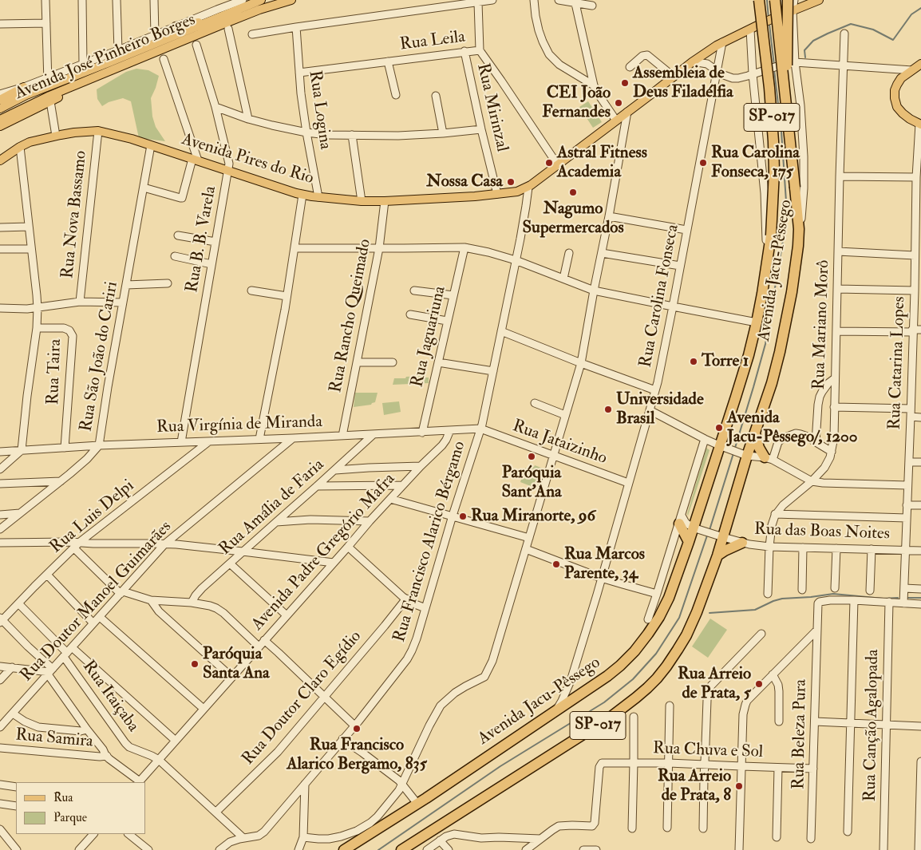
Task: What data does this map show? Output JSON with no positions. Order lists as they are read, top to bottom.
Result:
{
  "streets": {
    "highway": ["SP-017", "Avenida Jacu-Pêssego"],
    "main road": ["Avenida José Pinheiro Borges", "Avenida Pires do Rio"],
    "street": [
      "Rua Leila",
      "Rua Mirinzal",
      "Rua Logina",
      "Rua Nova Bassamo",
      "Rua B. B. Varela",
      "Rua Carolina Fonseca",
      "Rua Rancho Queimado",
      "Rua Mariano Morô",
      "Rua Jaguariuna",
      "Rua São João do Cariri",
      "Rua Catarina Lopes",
      "Rua Taira",
      "Rua Virgínia de Miranda",
      "Rua Jataizinho",
      "Rua Amália de Faria",
      "Rua Luis Delpi",
      "Rua das Boas Noites",
      "Rua Francisco Alarico Bérgamo",
      "Avenida Padre Gregório Mafra",
      "Rua Doutor Manoel Guimarães",
      "Rua Itaiçaba",
      "Rua Doutor Claro Egídio",
      "Rua Canção Agalopada",
      "Rua Beleza Pura",
      "Rua Samira",
      "Rua Chuva e Sol"
    ]
  },
  "crossings": [
    ["Rua Leila", "Rua Mirinzal"],
    ["Rua Leila", "Rua Logina"],
    ["Rua Leila", "Avenida Pires do Rio"],
    ["Rua Mirinzal", "Avenida Pires do Rio"],
    ["Rua Logina", "Avenida Pires do Rio"],
    ["SP-017", "Avenida Jacu-Pêssego"],
    ["Avenida Pires do Rio", "Rua Nova Bassamo"],
    ["Avenida Pires do Rio", "Rua B. B. Varela"],
    ["Avenida Pires do Rio", "Avenida Jacu-Pêssego"],
    ["Avenida Pires do Rio", "Rua Carolina Fonseca"],
    ["Avenida Pires do Rio", "Rua Rancho Queimado"],
    ["Avenida Pires do Rio", "Rua São João do Cariri"],
    ["Avenida Pires do Rio", "Rua Francisco Alarico Bérgamo"],
    ["Rua B. B. Varela", "Rua Virgínia de Miranda"],
    ["Avenida Jacu-Pêssego", "Rua Carolina Fonseca"],
    ["Avenida Jacu-Pêssego", "Rua das Boas Noites"],
    ["Rua Carolina Fonseca", "Rua Jataizinho"],
    ["Rua Rancho Queimado", "Rua Virgínia de Miranda"],
    ["Rua Jaguariuna", "Rua Virgínia de Miranda"],
    ["Rua São João do Cariri", "Rua Virgínia de Miranda"],
    ["Rua Catarina Lopes", "Rua das Boas Noites"],
    ["Rua Taira", "Rua Virgínia de Miranda"],
    ["Rua Virgínia de Miranda", "Rua Jataizinho"],
    ["Rua Virgínia de Miranda", "Rua Amália de Faria"],
    ["Rua Virgínia de Miranda", "Rua Luis Delpi"],
    ["Rua Virgínia de Miranda", "Rua Francisco Alarico Bérgamo"],
    ["Rua Virgínia de Miranda", "Avenida Padre Gregório Mafra"],
    ["Rua Virgínia de Miranda", "Rua Doutor Manoel Guimarães"],
    ["Rua Jataizinho", "Rua Francisco Alarico Bérgamo"],
    ["Rua Francisco Alarico Bérgamo", "Rua Itaiçaba"],
    ["Avenida Padre Gregório Mafra", "Rua Itaiçaba"],
    ["Rua Doutor Manoel Guimarães", "Rua Itaiçaba"],
    ["Rua Itaiçaba", "Rua Doutor Claro Egídio"],
    ["Rua Beleza Pura", "Rua Chuva e Sol"]
  ],
  "places": [
    "Assembleia de Deus Filadélfia",
    "CEI João Fernandes",
    "Astral Fitness Academia",
    "Rua Carolina Fonseca, 175",
    "Nossa Casa",
    "Nagumo Supermercados",
    "Torre 1",
    "Universidade Brasil",
    "Avenida Jacu-Pêssego/, 1200",
    "Paróquia Sant'Ana",
    "Rua Miranorte, 96",
    "Rua Marcos Parente, 34",
    "Paróquia Santa Ana",
    "Rua Arreio de Prata, 5",
    "Rua Francisco Alarico Bergamo, 835",
    "Rua Arreio de Prata, 8"
  ],
  "legend": ["Rua", "Parque"]
}
